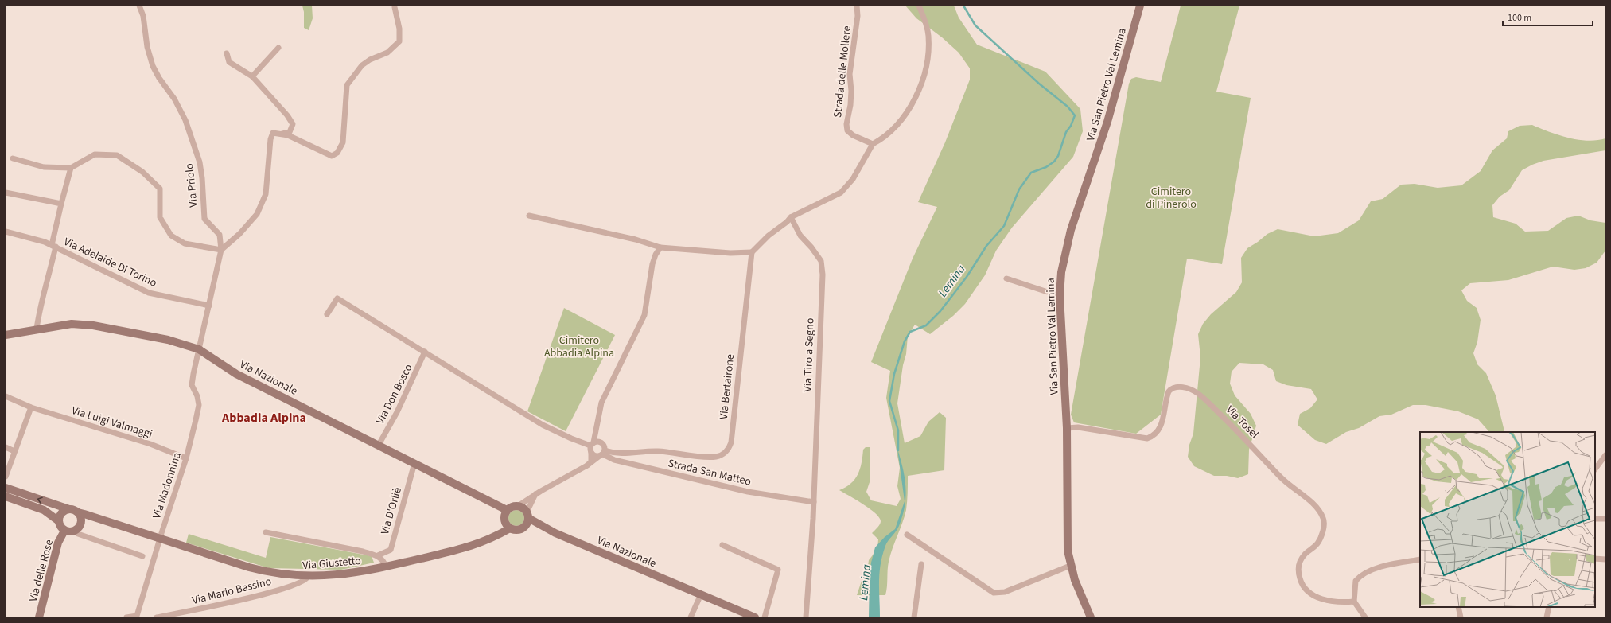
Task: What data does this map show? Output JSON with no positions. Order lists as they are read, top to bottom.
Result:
{
  "streets": {
    "street": [
      "Strada delle Mollere",
      "Via San Pietro Val Lemina",
      "Via Priolo",
      "Via Adelaide Di Torino",
      "Via Tiro a Segno",
      "Via Nazionale",
      "Via Bertairone",
      "Via Don Bosco",
      "Via Luigi Valmaggi",
      "Via Tosel",
      "Strada San Matteo",
      "Via Madonnina",
      "Via D'Orliè",
      "Via Giustetto",
      "Via delle Rose",
      "Via Mario Bassino"
    ]
  },
  "crossings": [
    ["Via San Pietro Val Lemina", "Via Tosel"],
    ["Via Priolo", "Via Adelaide Di Torino"],
    ["Via Priolo", "Via Nazionale"],
    ["Via Priolo", "Via Madonnina"],
    ["Via Tiro a Segno", "Strada San Matteo"],
    ["Via Nazionale", "Via Don Bosco"],
    ["Via Nazionale", "Via Madonnina"],
    ["Via Nazionale", "Via D'Orliè"],
    ["Via Nazionale", "Via Giustetto"],
    ["Via Bertairone", "Strada San Matteo"],
    ["Via Luigi Valmaggi", "Via Madonnina"],
    ["Via Madonnina", "Via Giustetto"],
    ["Via Giustetto", "Via delle Rose"],
    ["Via Giustetto", "Via Mario Bassino"]
  ],
  "districts": ["Abbadia Alpina"],
  "water": ["Lemina"],
  "parks": ["Cimitero di Pinerolo", "Cimitero Abbadia Alpina"],
  "scale_bar": "100 m"
}
